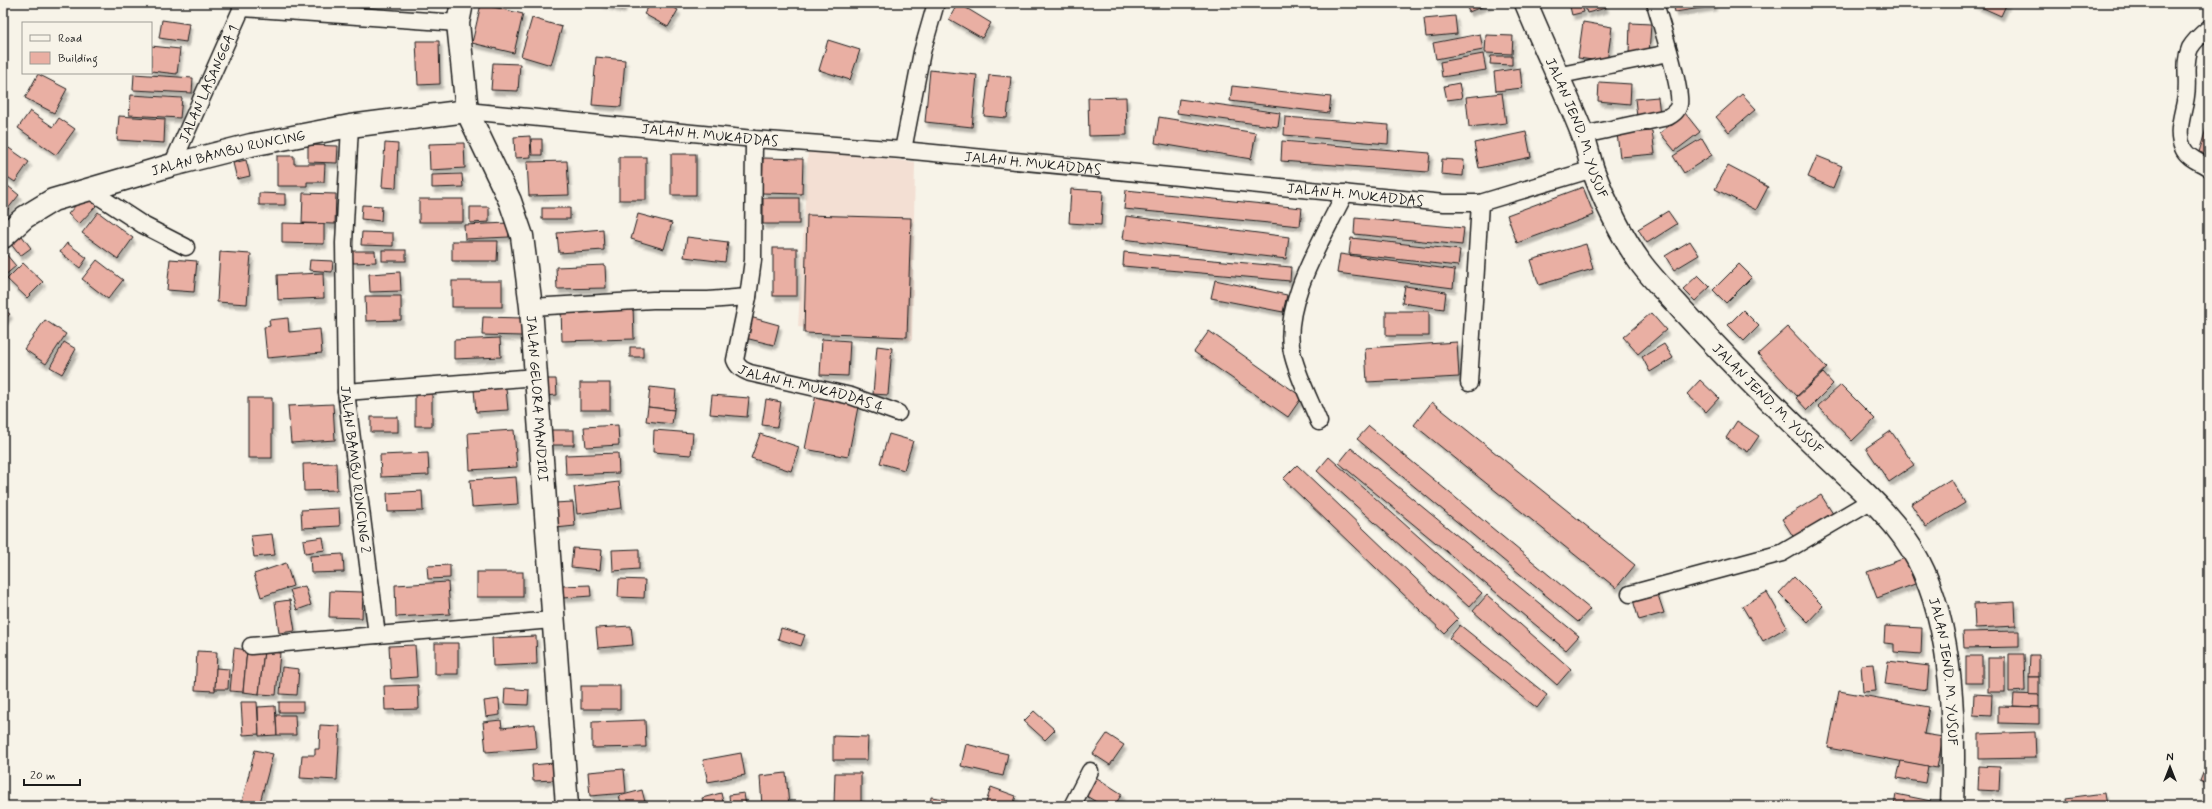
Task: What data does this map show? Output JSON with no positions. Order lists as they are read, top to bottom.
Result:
{
  "streets": {
    "main road": ["JALAN JEND. M. YUSUF", "JALAN BAMBU RUNCING", "JALAN GELORA MANDIRI"],
    "street": [
      "JALAN LASANGGA 1",
      "JALAN H. MUKADDAS",
      "JALAN H. MUKADDAS 4",
      "JALAN BAMBU RUNCING 2"
    ]
  },
  "crossings": [
    ["JALAN LASANGGA 1", "JALAN BAMBU RUNCING"],
    ["JALAN JEND. M. YUSUF", "JALAN H. MUKADDAS"],
    ["JALAN H. MUKADDAS", "JALAN BAMBU RUNCING"],
    ["JALAN H. MUKADDAS", "JALAN H. MUKADDAS 4"],
    ["JALAN H. MUKADDAS", "JALAN GELORA MANDIRI"],
    ["JALAN BAMBU RUNCING", "JALAN GELORA MANDIRI"],
    ["JALAN BAMBU RUNCING", "JALAN BAMBU RUNCING 2"]
  ],
  "legend": ["Road", "Building"],
  "scale_bar": "20 m",
  "north": "top"
}
